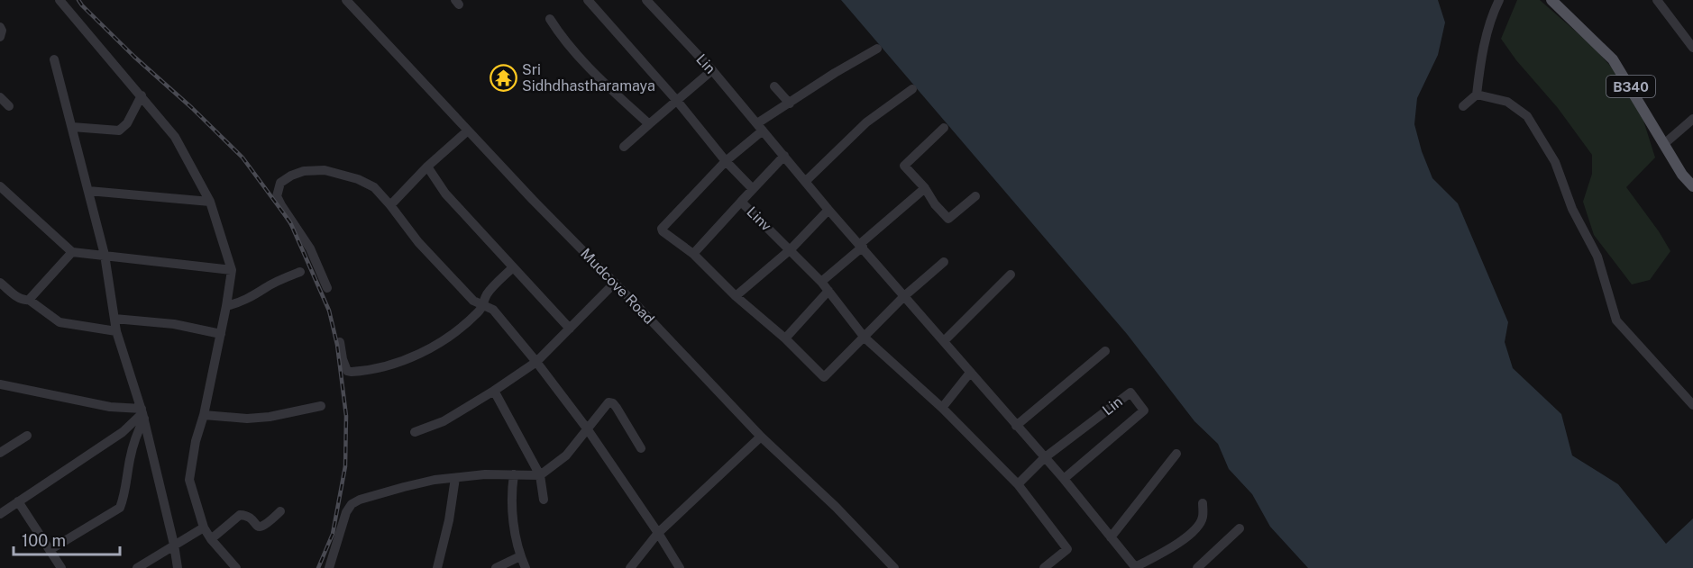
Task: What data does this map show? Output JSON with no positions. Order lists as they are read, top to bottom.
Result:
{
  "streets": {
    "main road": ["B340"],
    "street": ["Lin", "Linv", "Mudcove Road"]
  },
  "crossings": [
    ["Lin", "Linv"]
  ],
  "places": {
    "temple": ["Sri Sidhdhastharamaya"]
  },
  "scale_bar": "100 m"
}
